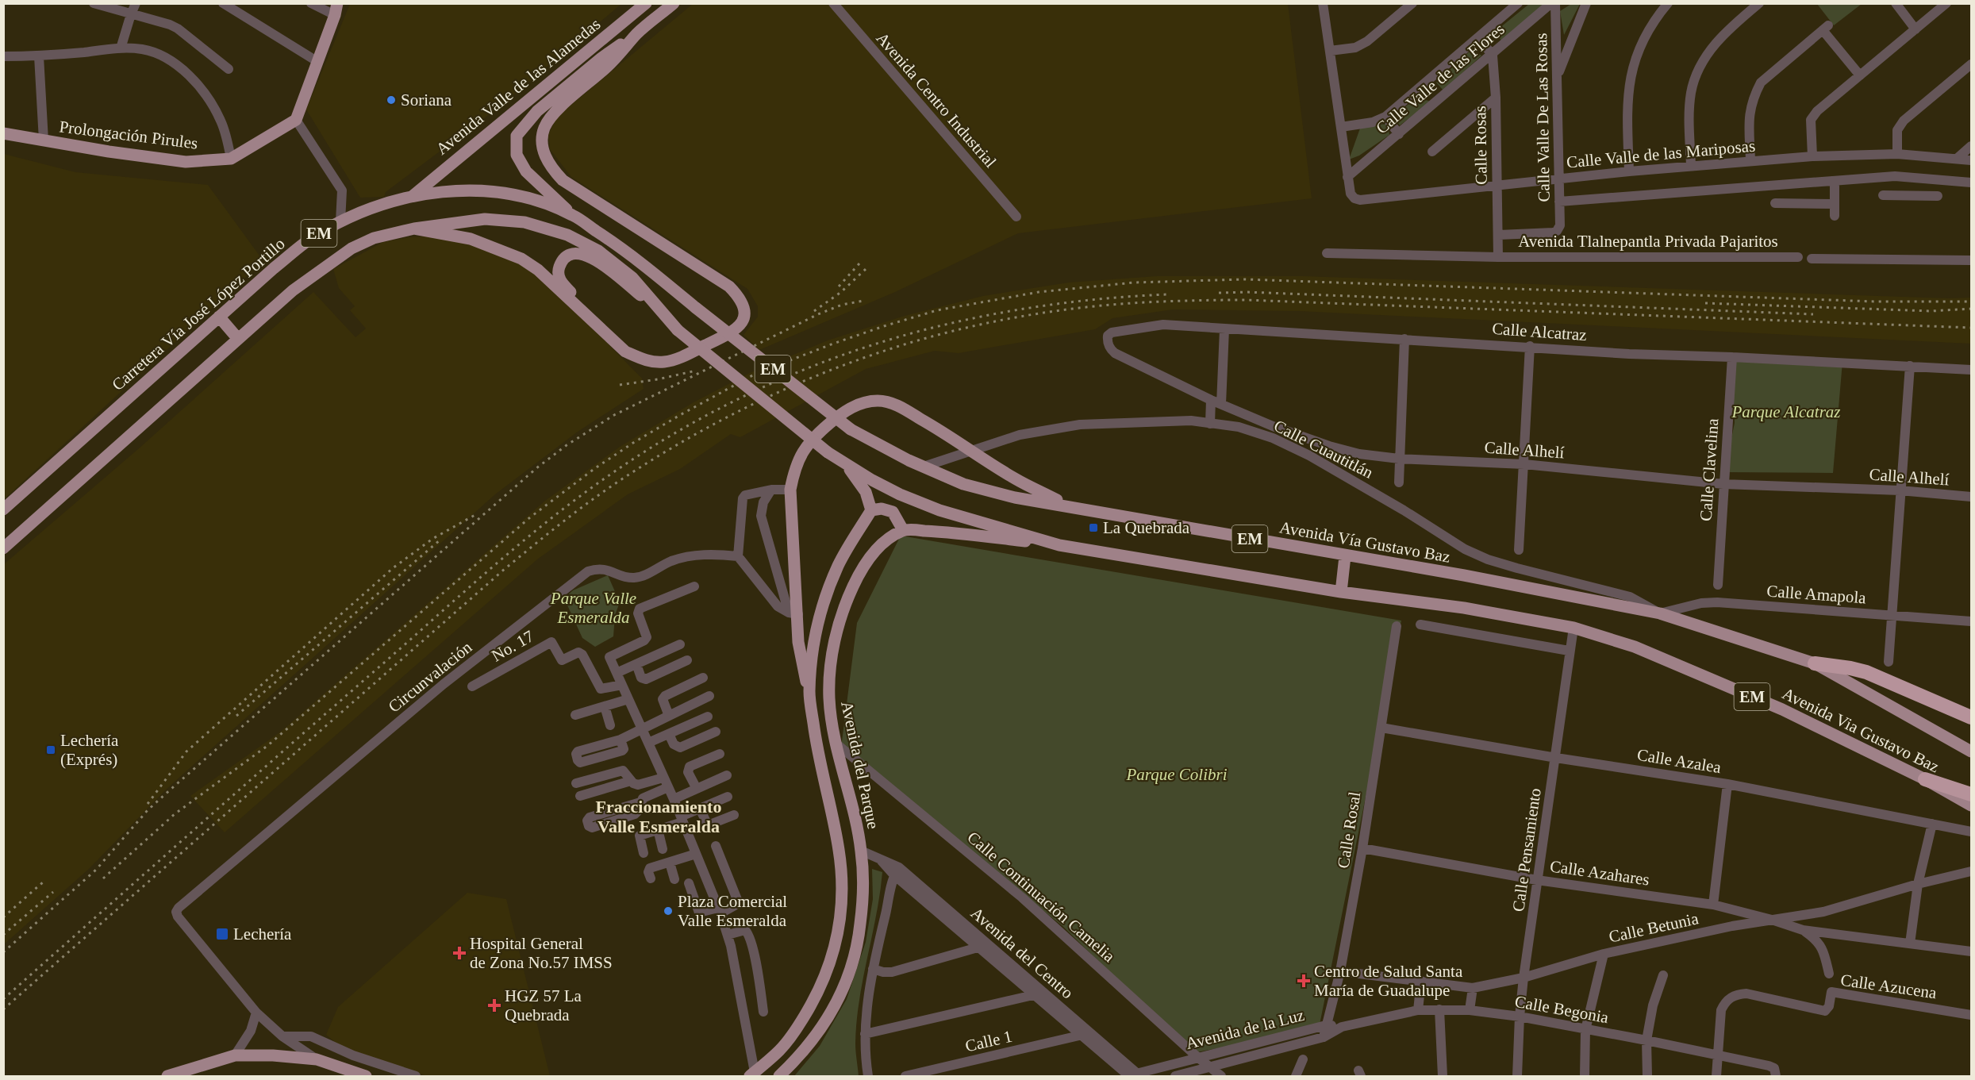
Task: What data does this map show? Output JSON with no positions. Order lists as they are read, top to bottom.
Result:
{
  "streets": {
    "main road": [
      "Avenida Valle de las Alamedas",
      "Prolongación Pirules",
      "EM",
      "Carretera Vía José López Portillo",
      "Avenida Vía Gustavo Baz",
      "Avenida Via Gustavo Baz",
      "Avenida del Parque"
    ],
    "street": [
      "Calle Valle de las Flores",
      "Avenida Centro Industrial",
      "Calle Valle De Las Rosas",
      "Calle Rosas",
      "Calle Valle de las Mariposas",
      "Avenida Tlalnepantla Privada Pajaritos",
      "Calle Alcatraz",
      "Calle Cuautitlán",
      "Calle Alhelí",
      "Calle Clavelina",
      "Calle Amapola",
      "No. 17",
      "Circunvalación",
      "Calle Azalea",
      "Calle Rosal",
      "Calle Pensamiento",
      "Calle Azahares",
      "Calle Continuación Camelia",
      "Calle Betunia",
      "Avenida del Centro",
      "Calle Azucena",
      "Calle Begonia",
      "Avenida de la Luz",
      "Calle 1"
    ]
  },
  "crossings": [
    ["Calle Valle de las Flores", "Calle Rosas"],
    ["Calle Valle de las Flores", "Calle Valle de las Mariposas"],
    ["Avenida Valle de las Alamedas", "Carretera Vía José López Portillo"],
    ["Calle Valle De Las Rosas", "Calle Rosas"],
    ["Calle Valle De Las Rosas", "Calle Valle de las Mariposas"],
    ["Calle Rosas", "Calle Valle de las Mariposas"],
    ["Calle Rosas", "Avenida Tlalnepantla Privada Pajaritos"],
    ["EM", "Avenida Via Gustavo Baz"],
    ["EM", "Calle Pensamiento"],
    ["Carretera Vía José López Portillo", "Avenida Vía Gustavo Baz"],
    ["Calle Alcatraz", "Calle Alhelí"],
    ["Calle Alcatraz", "Calle Clavelina"],
    ["Calle Cuautitlán", "Avenida Vía Gustavo Baz"],
    ["Calle Cuautitlán", "Calle Amapola"],
    ["Calle Cuautitlán", "Avenida Via Gustavo Baz"],
    ["Calle Alhelí", "Calle Clavelina"],
    ["Avenida Vía Gustavo Baz", "Calle Amapola"],
    ["Avenida Vía Gustavo Baz", "Avenida Via Gustavo Baz"],
    ["Calle Amapola", "Avenida Via Gustavo Baz"],
    ["Avenida Via Gustavo Baz", "Calle Pensamiento"],
    ["Calle Azalea", "Calle Rosal"],
    ["Calle Azalea", "Calle Pensamiento"],
    ["Avenida del Parque", "Calle Continuación Camelia"],
    ["Avenida del Parque", "Avenida del Centro"],
    ["Calle Rosal", "Calle Azahares"],
    ["Calle Rosal", "Calle Betunia"],
    ["Calle Rosal", "Avenida de la Luz"],
    ["Calle Pensamiento", "Calle Azahares"],
    ["Calle Pensamiento", "Calle Betunia"],
    ["Calle Pensamiento", "Calle Begonia"],
    ["Calle Azahares", "Calle Betunia"],
    ["Calle Continuación Camelia", "Avenida de la Luz"],
    ["Avenida del Centro", "Avenida de la Luz"],
    ["Avenida del Centro", "Calle 1"],
    ["Calle Azucena", "Calle Begonia"],
    ["Calle Begonia", "Avenida de la Luz"]
  ],
  "districts": ["Fraccionamiento Valle Esmeralda"],
  "parks": ["Parque Alcatraz", "Parque Valle Esmeralda", "Parque Colibri"],
  "places": {
    "other": ["Soriana", "Plaza Comercial Valle Esmeralda"],
    "transit": ["La Quebrada", "Lechería (Exprés)", "Lechería"],
    "health": ["Hospital General de Zona No.57 IMSS", "Centro de Salud Santa María de Guadalupe", "HGZ 57 La Quebrada"]
  }
}
